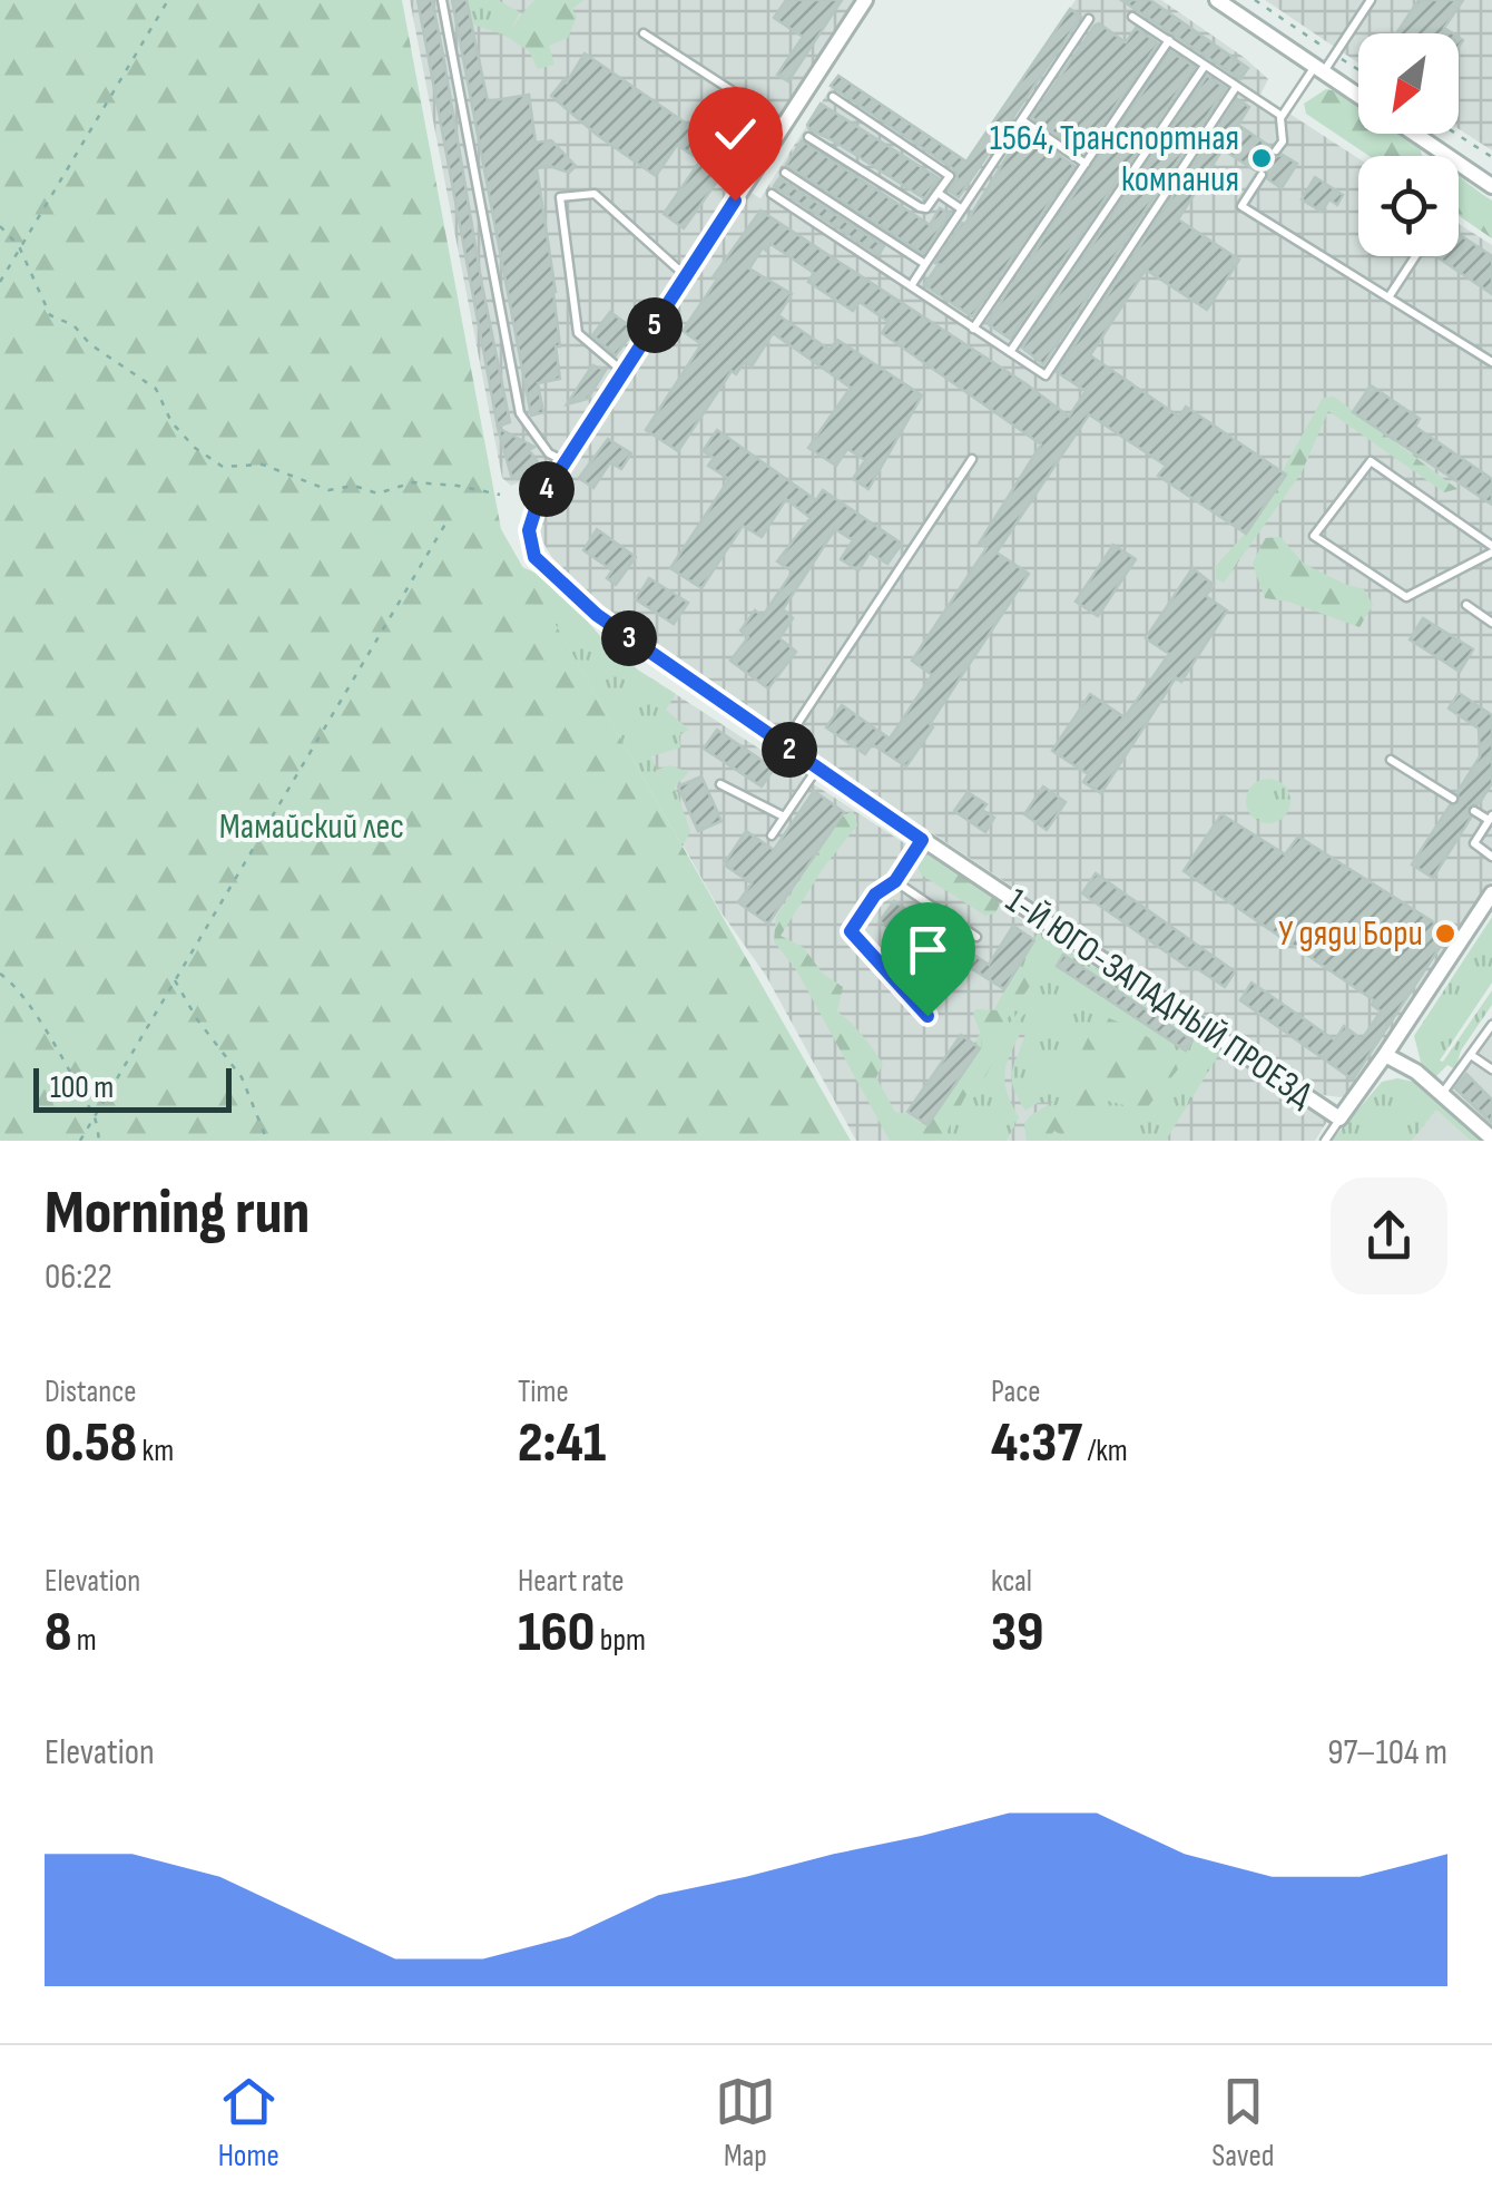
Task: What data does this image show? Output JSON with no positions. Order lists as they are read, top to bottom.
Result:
{
  "streets": {
    "street": ["1-Й ЮГО-ЗАПАДНЫЙ ПРОЕЗД"]
  },
  "parks": ["Мамайский лес"],
  "places": ["1564, Транспортная компания", "У дяди Бори"],
  "scale_bar": "100 m",
  "north": "bottom left",
  "page": {
    "pins": [
      "5",
      "4",
      "3",
      "2"
    ],
    "scale": "100 m",
    "heading": ["Morning run", "06:22"],
    "stats": [
      ["Distance", "0.58 km"],
      ["Time", "2:41"],
      ["Pace", "4:37 /km"],
      ["Elevation", "8 m"],
      ["Heart rate", "160 bpm"],
      ["kcal", "39"]
    ],
    "chart": ["Elevation", "97–104 m"],
    "tabs": ["Home", "Map", "Saved"]
  }
}
